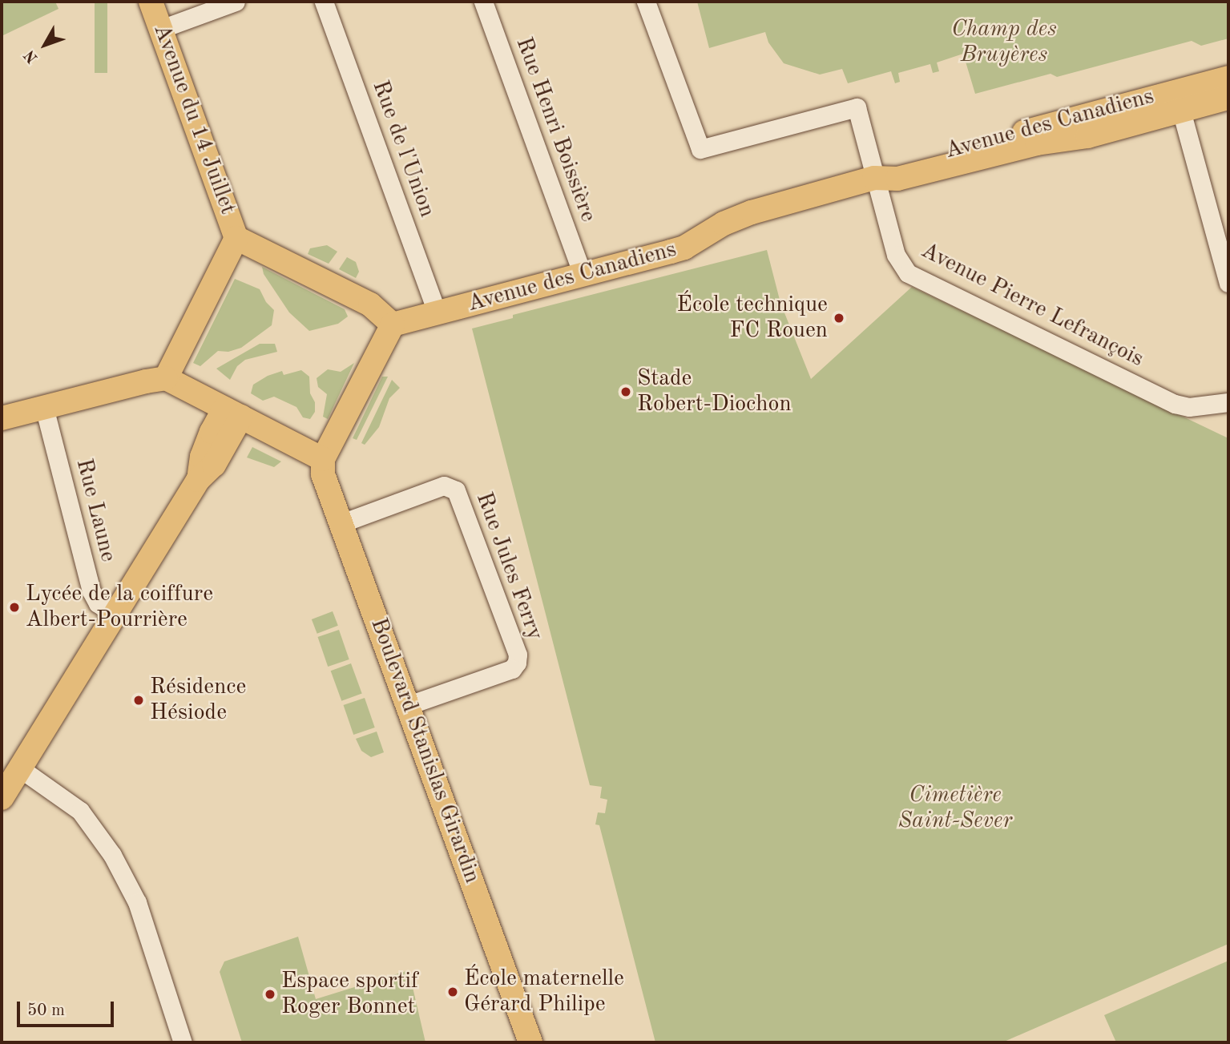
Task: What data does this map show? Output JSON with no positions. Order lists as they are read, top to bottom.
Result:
{
  "streets": {
    "main road": ["Avenue du 14 Juillet", "Avenue des Canadiens", "Boulevard Stanislas Girardin"],
    "street": [
      "Rue Henri Boissière",
      "Rue de l'Union",
      "Avenue Pierre Lefrançois",
      "Rue Laune",
      "Rue Jules Ferry"
    ]
  },
  "crossings": [
    ["Avenue des Canadiens", "Rue Henri Boissière"],
    ["Avenue des Canadiens", "Rue de l'Union"],
    ["Avenue des Canadiens", "Avenue Pierre Lefrançois"],
    ["Rue Jules Ferry", "Boulevard Stanislas Girardin"]
  ],
  "parks": ["Champ des Bruyères", "Cimetière Saint-Sever"],
  "places": [
    "École technique FC Rouen",
    "Stade Robert-Diochon",
    "Lycée de la coiffure Albert-Pourrière",
    "Résidence Hésiode",
    "École maternelle Gérard Philipe",
    "Espace sportif Roger Bonnet"
  ],
  "scale_bar": "50 m",
  "north": "bottom left"
}
